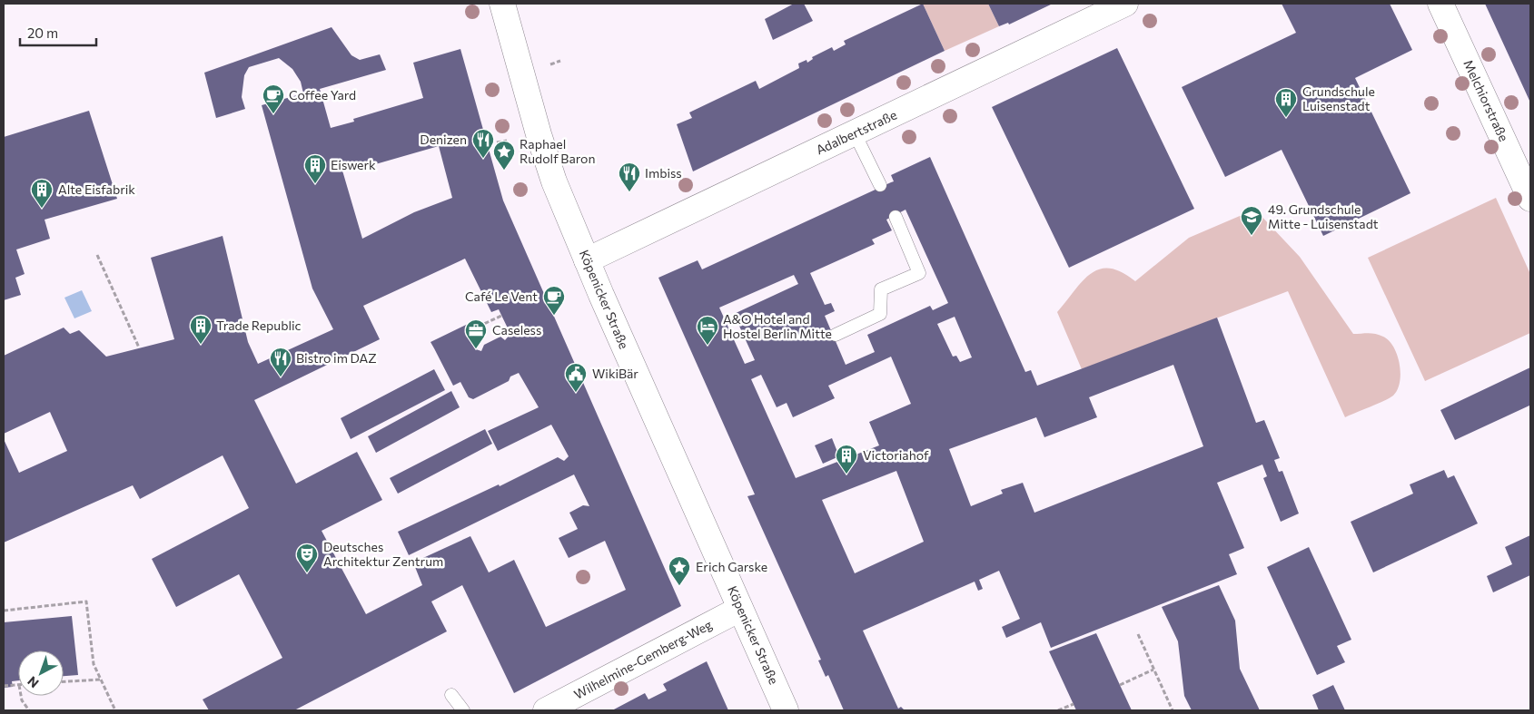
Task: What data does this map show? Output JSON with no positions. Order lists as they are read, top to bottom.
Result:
{
  "streets": {
    "street": [
      "Melchiorstraße",
      "Adalbertstraße",
      "Köpenicker Straße",
      "Wilhelmine-Gemberg-Weg"
    ]
  },
  "crossings": [
    ["Adalbertstraße", "Köpenicker Straße"],
    ["Köpenicker Straße", "Wilhelmine-Gemberg-Weg"]
  ],
  "places": {
    "cafe": ["Coffee Yard", "Café Le Vent"],
    "building": [
      "Grundschule Luisenstadt",
      "Eiswerk",
      "Alte Eisfabrik",
      "Trade Republic",
      "Victoriahof"
    ],
    "restaurant": ["Denizen", "Imbiss", "Bistro im DAZ"],
    "place": ["Raphael Rudolf Baron", "Erich Garske"],
    "school or university": ["49. Grundschule Mitte - Luisenstadt"],
    "hotel": ["A&O Hotel and Hostel Berlin Mitte"],
    "office": ["Caseless"],
    "public building": ["WikiBär"],
    "theatre": ["Deutsches Architektur Zentrum"]
  },
  "scale_bar": "20 m",
  "north": "bottom left"
}
